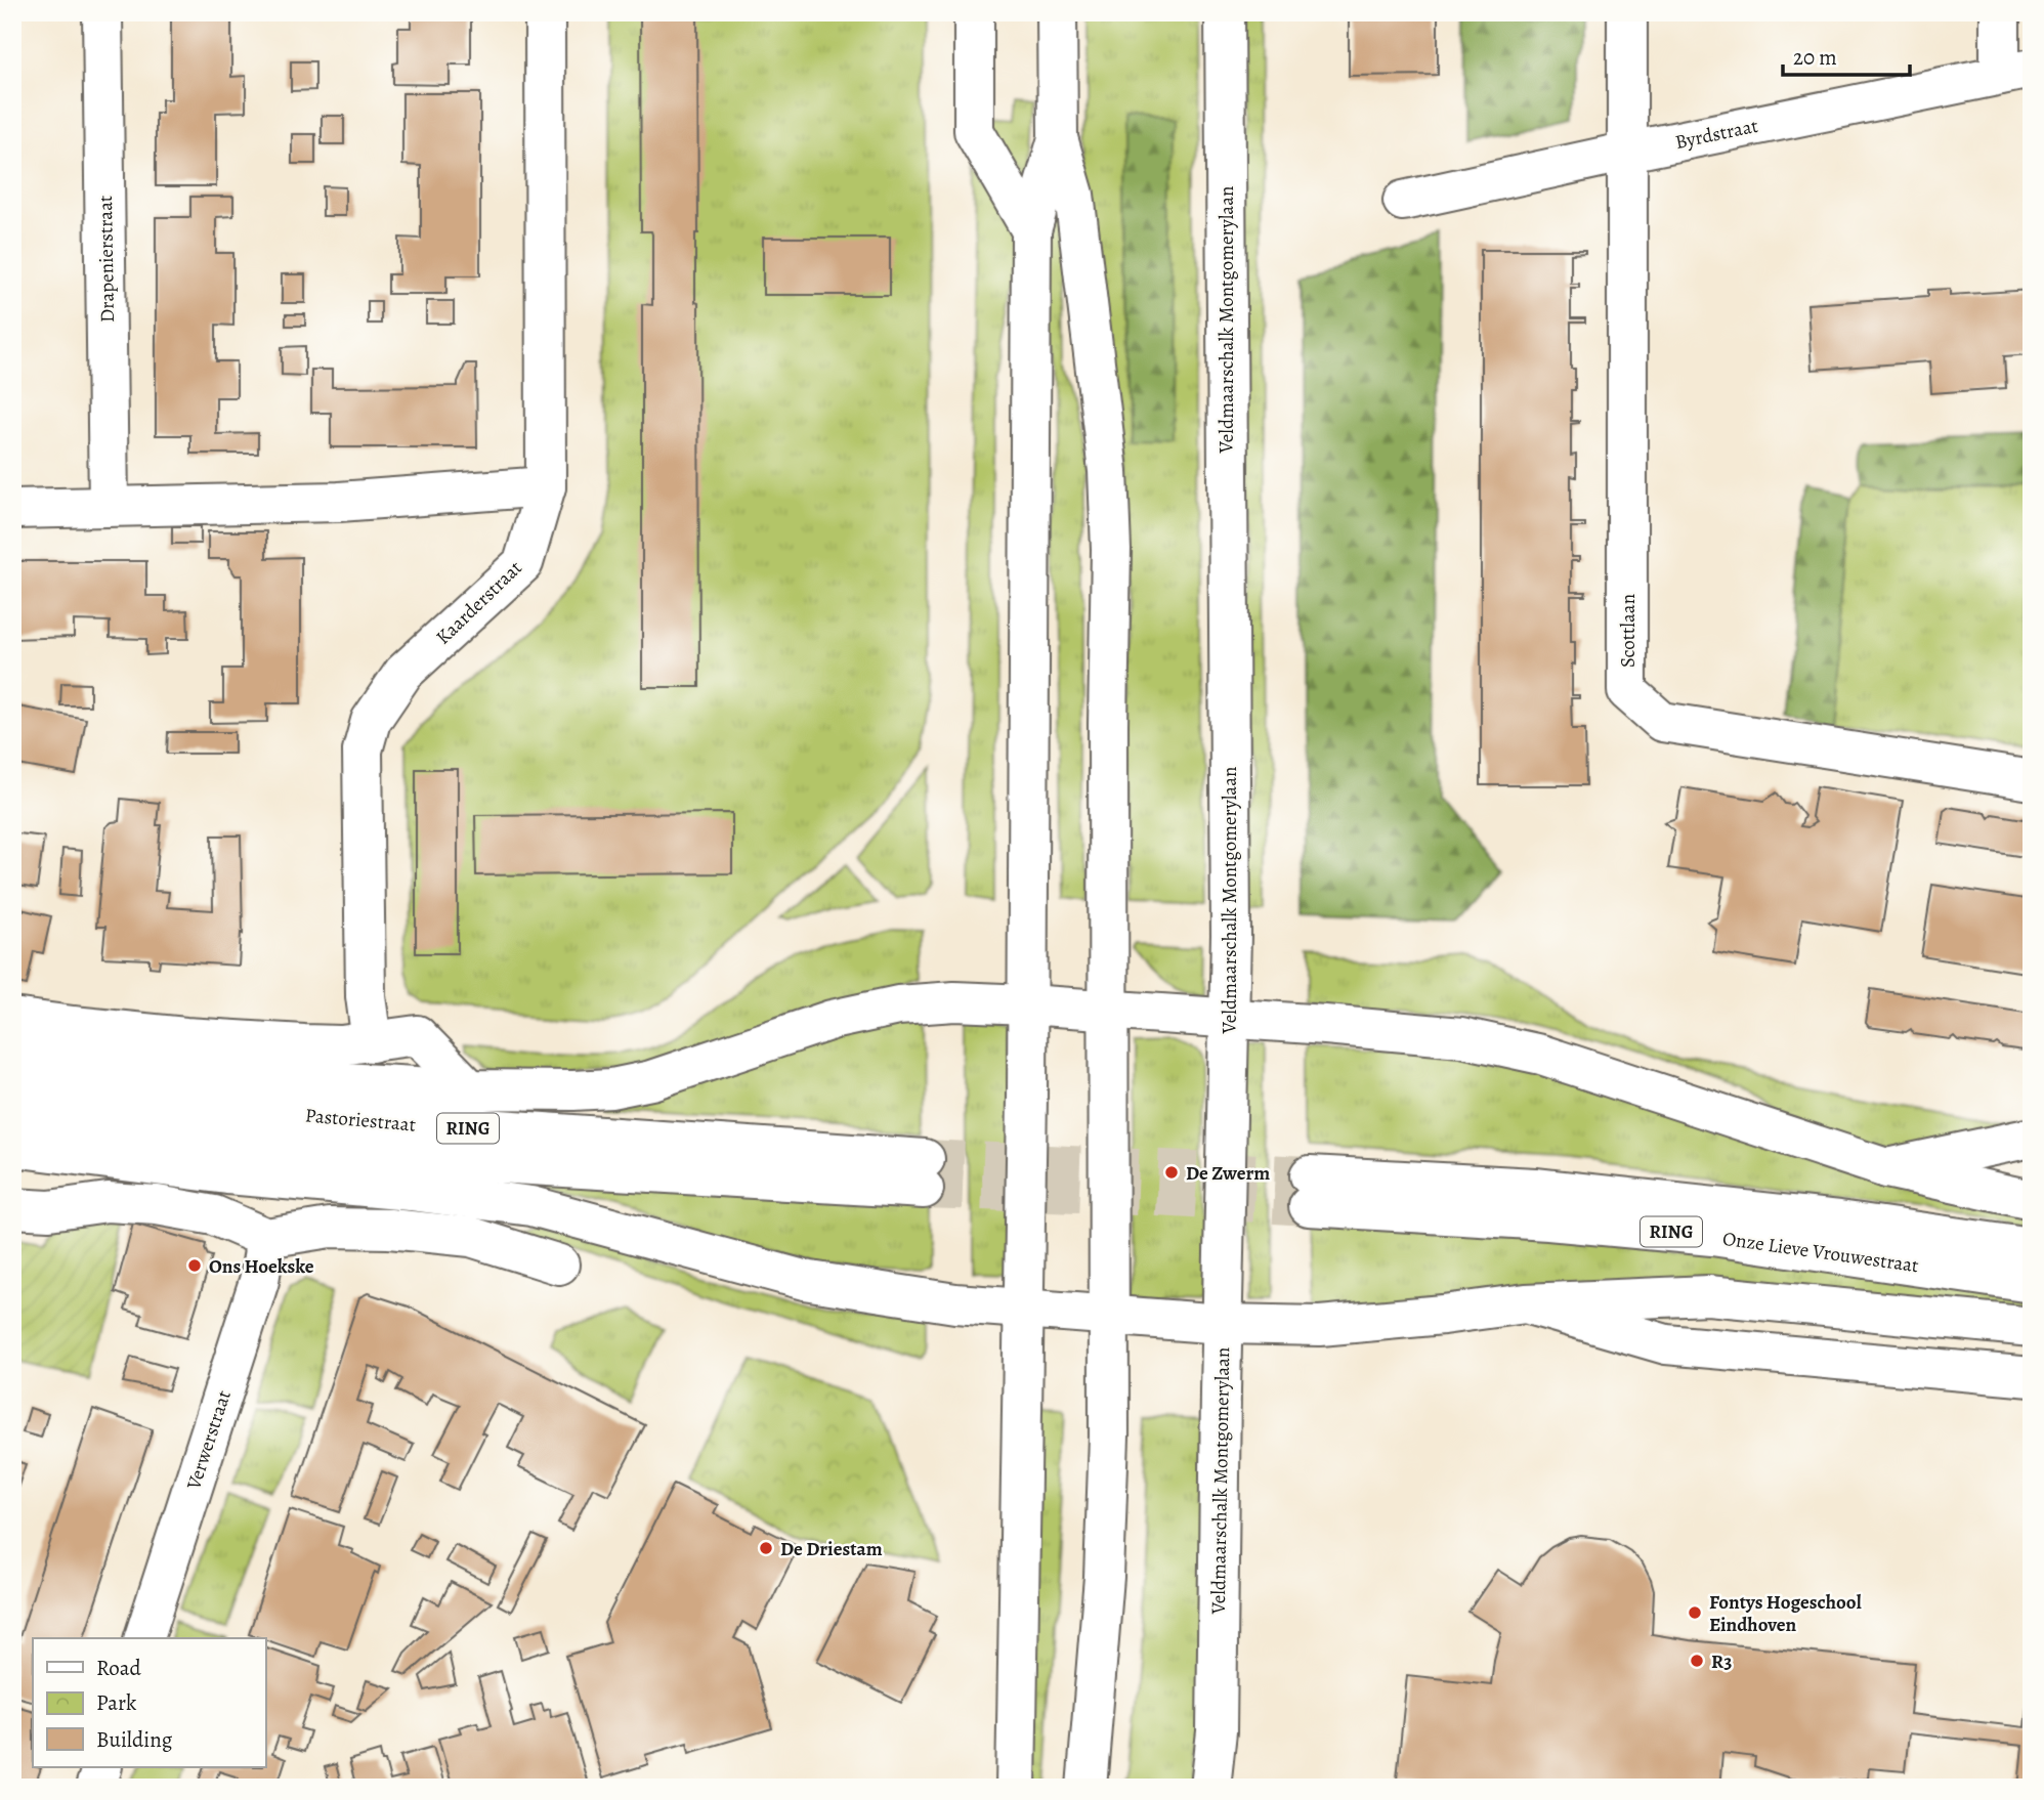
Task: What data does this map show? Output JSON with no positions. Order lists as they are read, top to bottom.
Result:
{
  "streets": {
    "main road": [
      "Byrdstraat",
      "Drapenierstraat",
      "Veldmaarschalk Montgomerylaan",
      "Kaarderstraat",
      "Scottlaan",
      "Pastoriestraat",
      "RING",
      "Onze Lieve Vrouwestraat",
      "Verwerstraat"
    ]
  },
  "crossings": [
    ["Byrdstraat", "Scottlaan"]
  ],
  "places": [
    "De Zwerm",
    "Ons Hoekske",
    "De Driestam",
    "Fontys Hogeschool Eindhoven",
    "R3"
  ],
  "legend": ["Road", "Park", "Building"],
  "scale_bar": "20 m"
}
